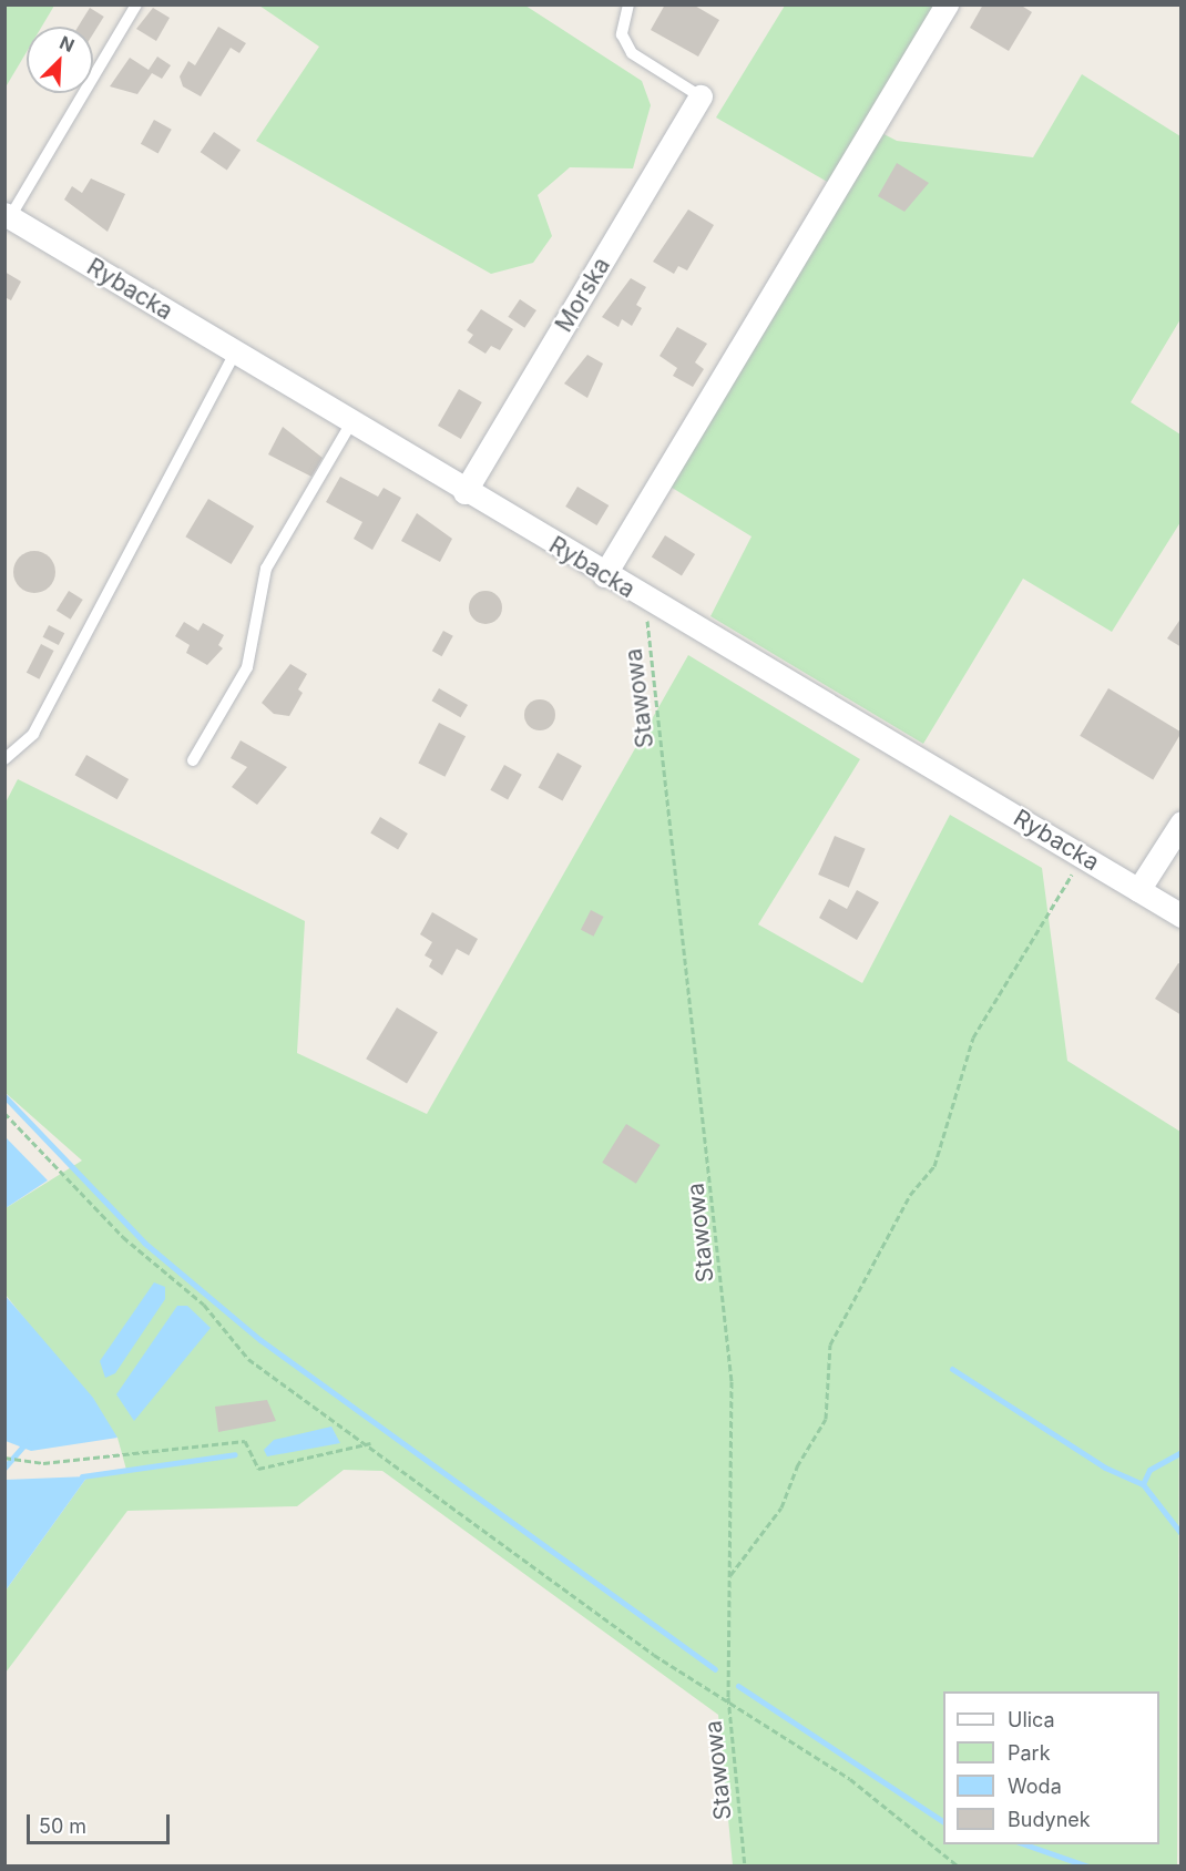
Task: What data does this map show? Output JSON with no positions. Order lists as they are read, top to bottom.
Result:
{
  "streets": {
    "street": ["Rybacka", "Morska"],
    "path": ["Stawowa"]
  },
  "crossings": [
    ["Rybacka", "Morska"],
    ["Rybacka", "Stawowa"]
  ],
  "legend": [
    "Ulica",
    "Park",
    "Woda",
    "Budynek"
  ],
  "scale_bar": "50 m",
  "north": "top right"
}
